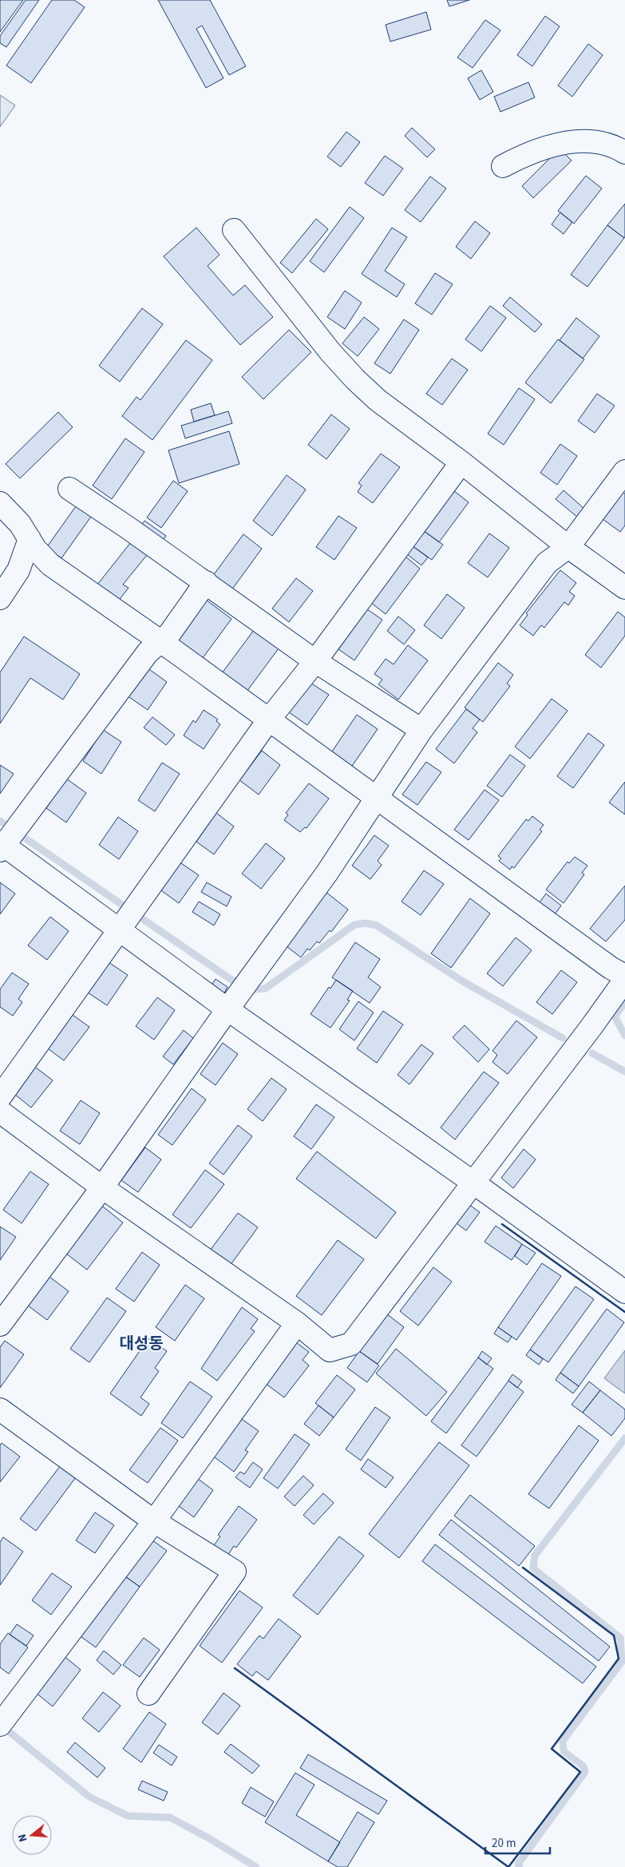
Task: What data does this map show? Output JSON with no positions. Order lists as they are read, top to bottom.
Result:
{
  "districts": ["대성동"],
  "scale_bar": "20 m",
  "north": "left"
}
